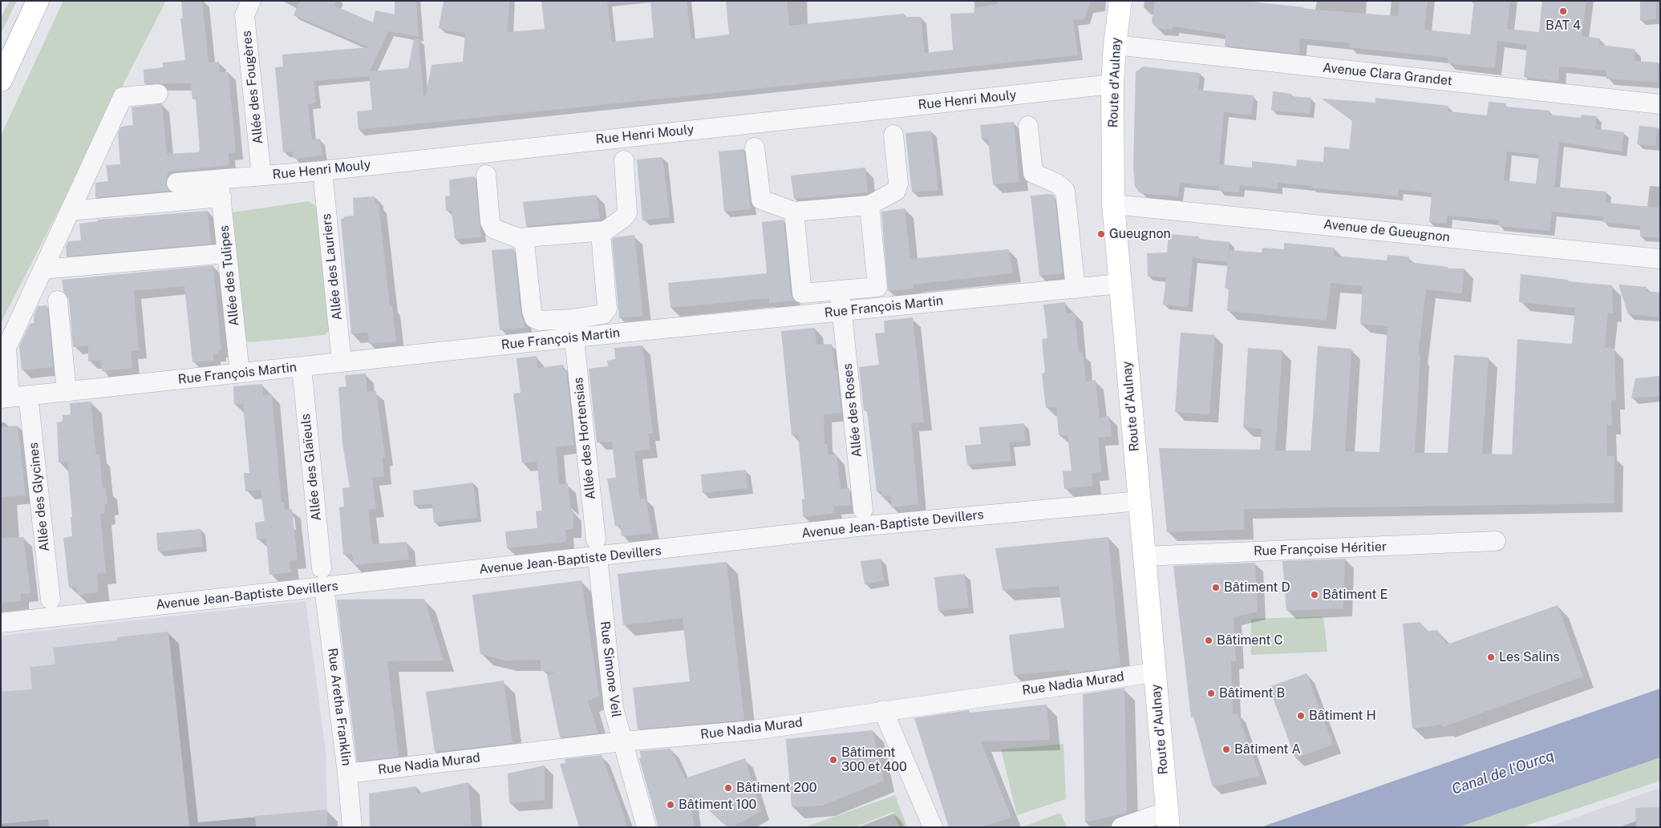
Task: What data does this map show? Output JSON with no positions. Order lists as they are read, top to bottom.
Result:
{
  "streets": {
    "main road": ["Route d'Aulnay"],
    "street": [
      "Avenue Clara Grandet",
      "Allée des Fougères",
      "Rue Henri Mouly",
      "Avenue de Gueugnon",
      "Allée des Lauriers",
      "Allée des Tulipes",
      "Rue François Martin",
      "Allée des Roses",
      "Allée des Hortensias",
      "Allée des Glaïeuls",
      "Allée des Glycines",
      "Avenue Jean-Baptiste Devillers",
      "Rue Françoise Héritier",
      "Rue Simone Veil",
      "Rue Nadia Murad",
      "Rue Aretha Franklin"
    ]
  },
  "crossings": [
    ["Avenue Clara Grandet", "Route d'Aulnay"],
    ["Route d'Aulnay", "Rue Henri Mouly"],
    ["Route d'Aulnay", "Avenue de Gueugnon"],
    ["Route d'Aulnay", "Rue François Martin"],
    ["Route d'Aulnay", "Avenue Jean-Baptiste Devillers"],
    ["Route d'Aulnay", "Rue Françoise Héritier"],
    ["Route d'Aulnay", "Rue Nadia Murad"],
    ["Allée des Fougères", "Rue Henri Mouly"],
    ["Rue Henri Mouly", "Allée des Lauriers"],
    ["Rue Henri Mouly", "Allée des Tulipes"],
    ["Allée des Lauriers", "Rue François Martin"],
    ["Allée des Tulipes", "Rue François Martin"],
    ["Rue François Martin", "Allée des Roses"],
    ["Rue François Martin", "Allée des Hortensias"],
    ["Rue François Martin", "Allée des Glaïeuls"],
    ["Rue François Martin", "Allée des Glycines"],
    ["Allée des Hortensias", "Avenue Jean-Baptiste Devillers"],
    ["Allée des Hortensias", "Rue Simone Veil"],
    ["Avenue Jean-Baptiste Devillers", "Rue Simone Veil"],
    ["Avenue Jean-Baptiste Devillers", "Rue Aretha Franklin"],
    ["Rue Simone Veil", "Rue Nadia Murad"],
    ["Rue Nadia Murad", "Rue Aretha Franklin"]
  ],
  "water": ["Canal de l'Ourcq"],
  "places": [
    "BAT 4",
    "Gueugnon",
    "Bâtiment D",
    "Bâtiment E",
    "Bâtiment C",
    "Les Salins",
    "Bâtiment B",
    "Bâtiment H",
    "Bâtiment A",
    "Bâtiment 300 et 400",
    "Bâtiment 200",
    "Bâtiment 100"
  ]
}
